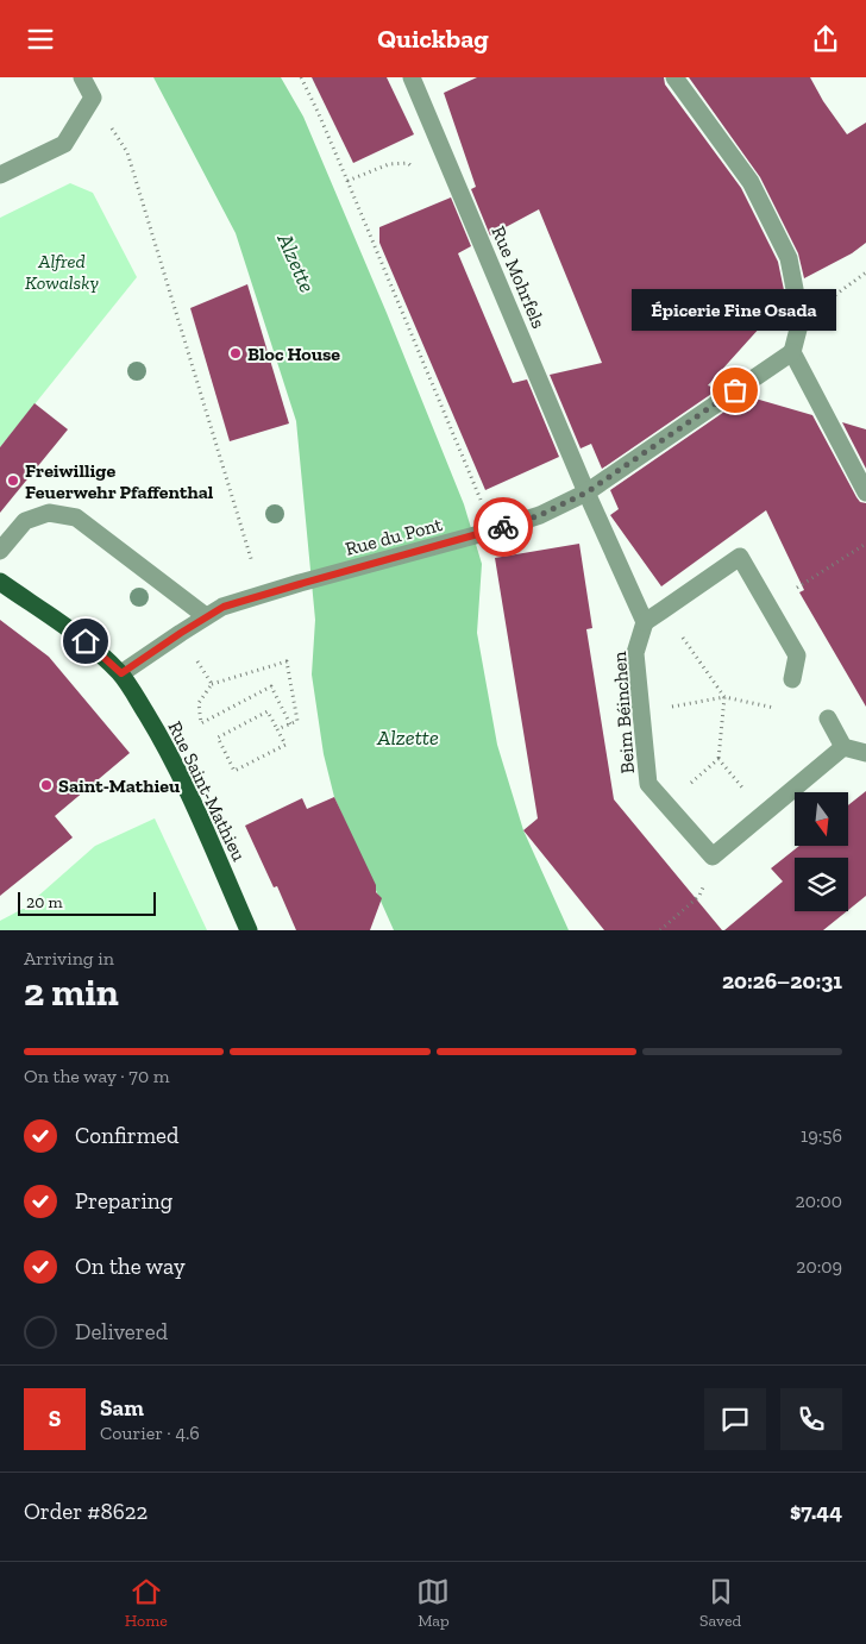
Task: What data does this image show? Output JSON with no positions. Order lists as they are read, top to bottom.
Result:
{
  "streets": {
    "main road": ["Rue Saint-Mathieu"],
    "street": ["Rue Mohrfels", "Rue du Pont", "Beim Béinchen"]
  },
  "crossings": [
    ["Rue Mohrfels", "Rue du Pont"],
    ["Rue du Pont", "Rue Saint-Mathieu"]
  ],
  "water": ["Alzette"],
  "parks": ["Alfred Kowalsky"],
  "places": [
    "Bloc House",
    "Épicerie Fine Osada",
    "Freiwillige Feuerwehr Pfaffenthal",
    "Saint-Mathieu"
  ],
  "scale_bar": "20 m",
  "north": "bottom",
  "page": {
    "header": "Quickbag",
    "bubble": "Épicerie Fine Osada",
    "scale": "20 m",
    "heading": ["2 min", "Arriving in", "20:26–20:31"],
    "panel": [
      "Sam",
      "Courier · 4.6",
      "Order #8622",
      "$7.44"
    ],
    "bar": "On the way · 70 m",
    "list": [
      ["Confirmed", "19:56"],
      ["Preparing", "20:00"],
      ["On the way", "20:09"],
      "Delivered"
    ],
    "round": "S",
    "tabs": ["Home", "Map", "Saved"]
  }
}
